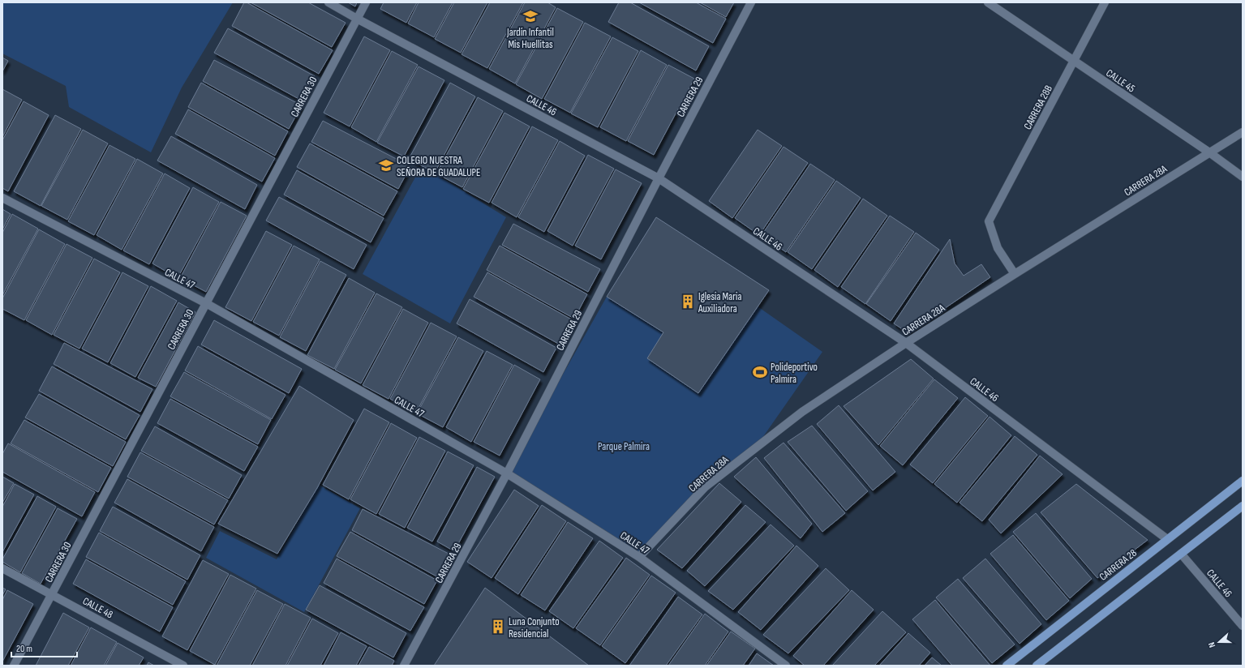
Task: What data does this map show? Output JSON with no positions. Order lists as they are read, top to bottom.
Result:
{
  "streets": {
    "main road": ["CARRERA 28"],
    "street": [
      "CALLE 45",
      "CARRERA 30",
      "CARRERA 29",
      "CALLE 46",
      "CARRERA 28B",
      "CARRERA 28A",
      "CALLE 47",
      "CALLE 48"
    ]
  },
  "crossings": [
    ["CALLE 45", "CARRERA 28B"],
    ["CALLE 45", "CARRERA 28A"],
    ["CARRERA 30", "CALLE 46"],
    ["CARRERA 30", "CALLE 47"],
    ["CARRERA 30", "CALLE 48"],
    ["CARRERA 29", "CALLE 46"],
    ["CARRERA 29", "CALLE 47"],
    ["CALLE 46", "CARRERA 28A"],
    ["CALLE 46", "CARRERA 28"],
    ["CARRERA 28B", "CARRERA 28A"],
    ["CARRERA 28A", "CALLE 47"]
  ],
  "parks": ["Parque Palmira"],
  "places": {
    "school or university": ["Jardín Infantil Mis Huellitas", "COLEGIO NUESTRA SEÑORA DE GUADALUPE"],
    "building": ["Iglesia Maria Auxiliadora", "Luna Conjunto Residencial"],
    "sports": ["Polideportivo Palmira"]
  },
  "scale_bar": "20 m",
  "north": "left"
}
